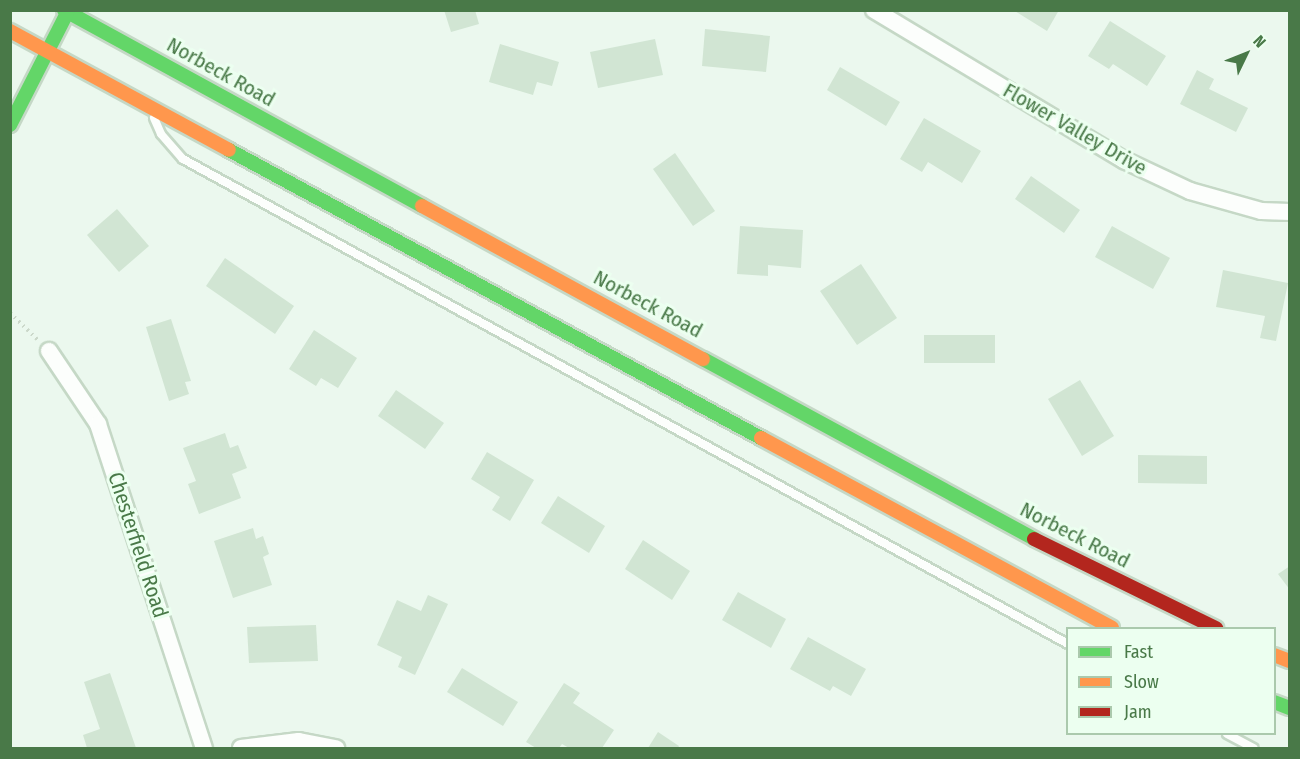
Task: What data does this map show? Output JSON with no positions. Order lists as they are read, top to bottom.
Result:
{
  "streets": {
    "main road": ["Norbeck Road"],
    "street": ["Flower Valley Drive", "Chesterfield Road"]
  },
  "legend": ["Fast", "Slow", "Jam"],
  "north": "top right"
}
